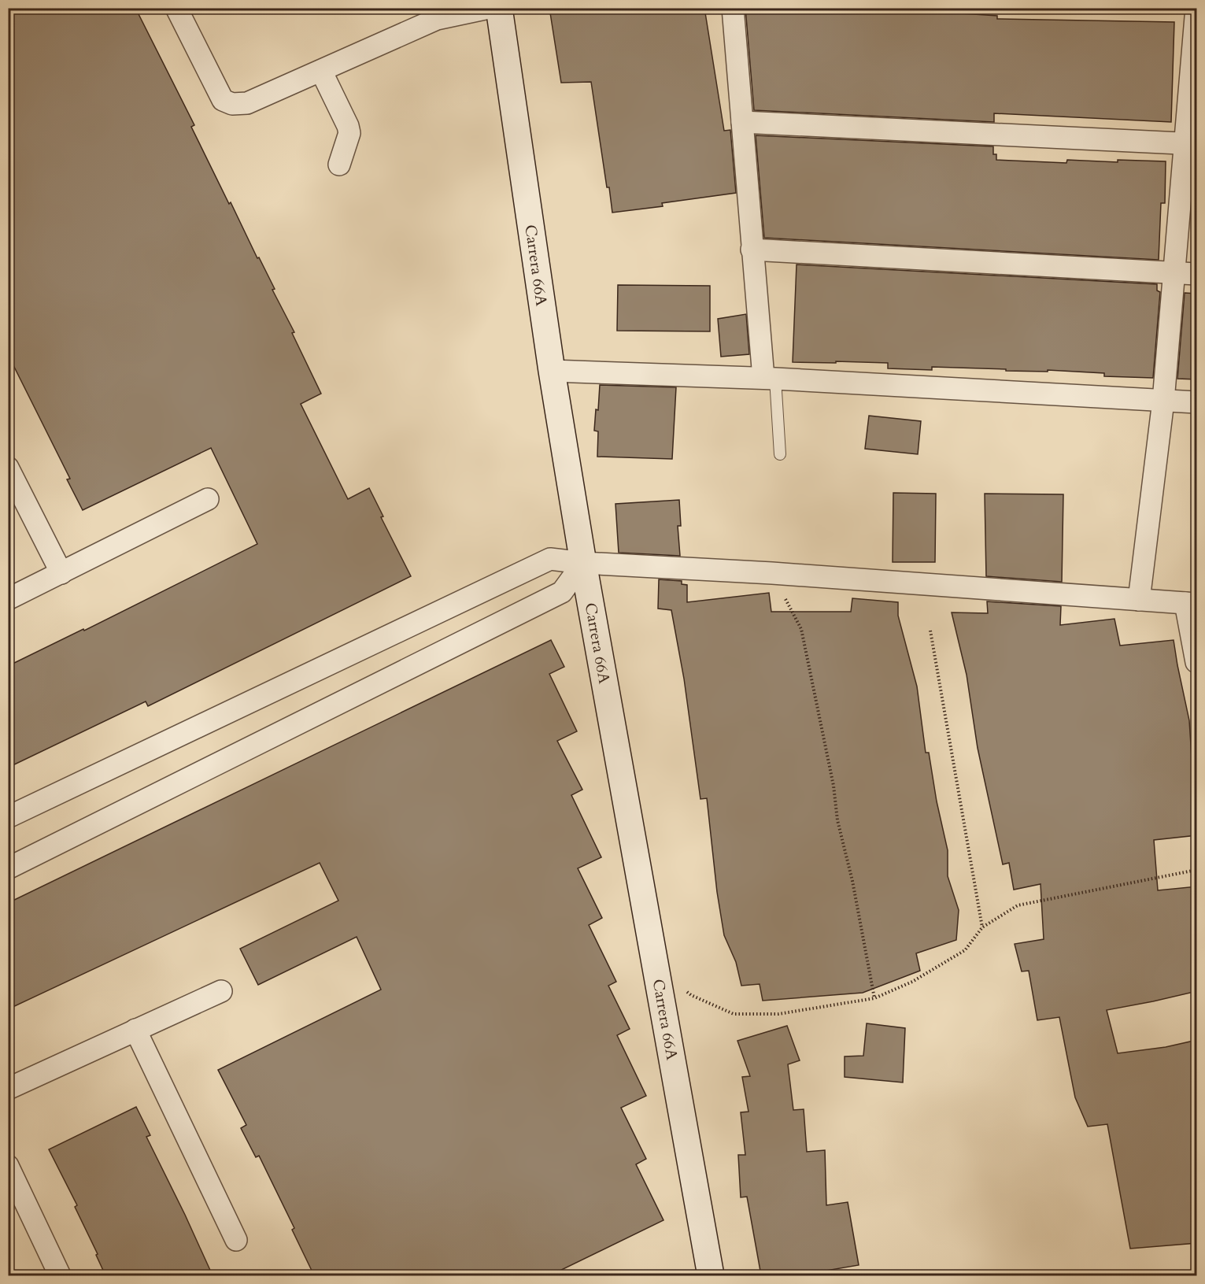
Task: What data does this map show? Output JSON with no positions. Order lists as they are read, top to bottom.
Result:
{
  "streets": {
    "street": ["Carrera 66A"]
  }
}
